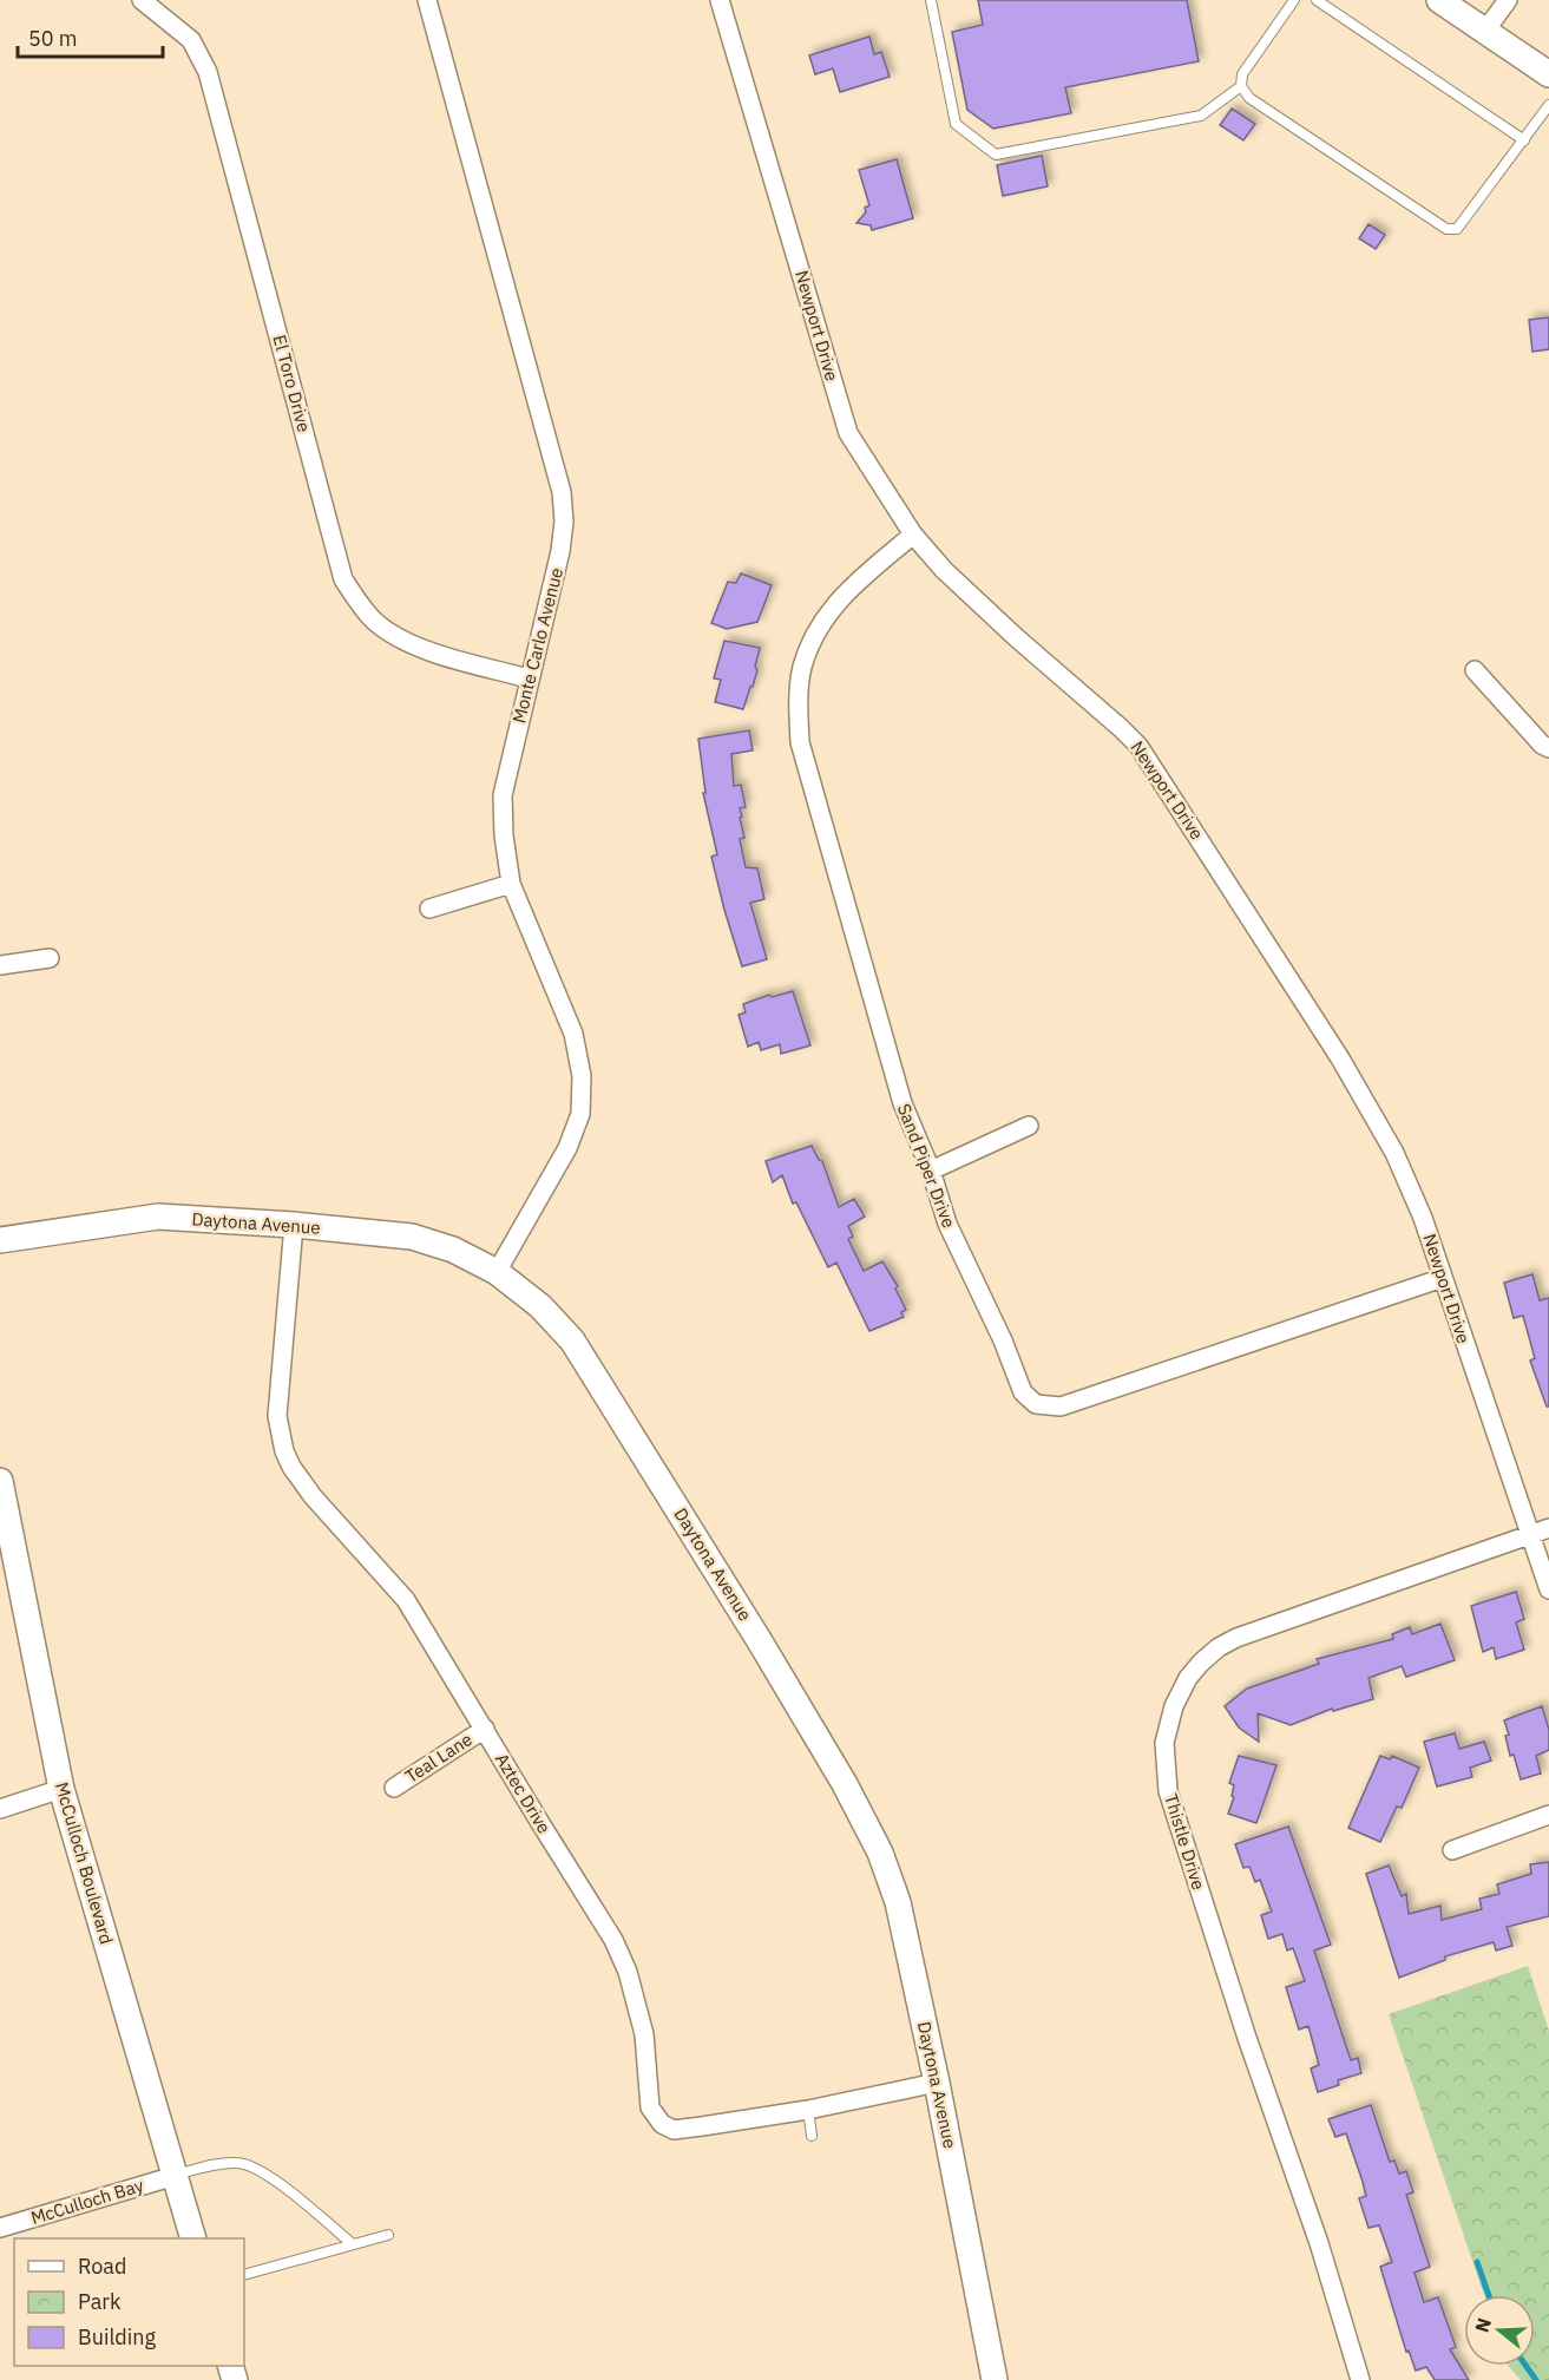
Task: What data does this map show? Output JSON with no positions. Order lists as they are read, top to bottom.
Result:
{
  "streets": {
    "street": [
      "Newport Drive",
      "El Toro Drive",
      "Monte Carlo Avenue",
      "Sand Piper Drive",
      "Daytona Avenue",
      "Teal Lane",
      "Aztec Drive",
      "Thistle Drive",
      "McCulloch Boulevard",
      "McCulloch Bay"
    ]
  },
  "crossings": [
    ["Newport Drive", "Sand Piper Drive"],
    ["Newport Drive", "Thistle Drive"],
    ["El Toro Drive", "Monte Carlo Avenue"],
    ["Monte Carlo Avenue", "Daytona Avenue"],
    ["Daytona Avenue", "Aztec Drive"],
    ["Teal Lane", "Aztec Drive"],
    ["McCulloch Boulevard", "McCulloch Bay"]
  ],
  "legend": ["Road", "Park", "Building"],
  "scale_bar": "50 m",
  "north": "left"
}
